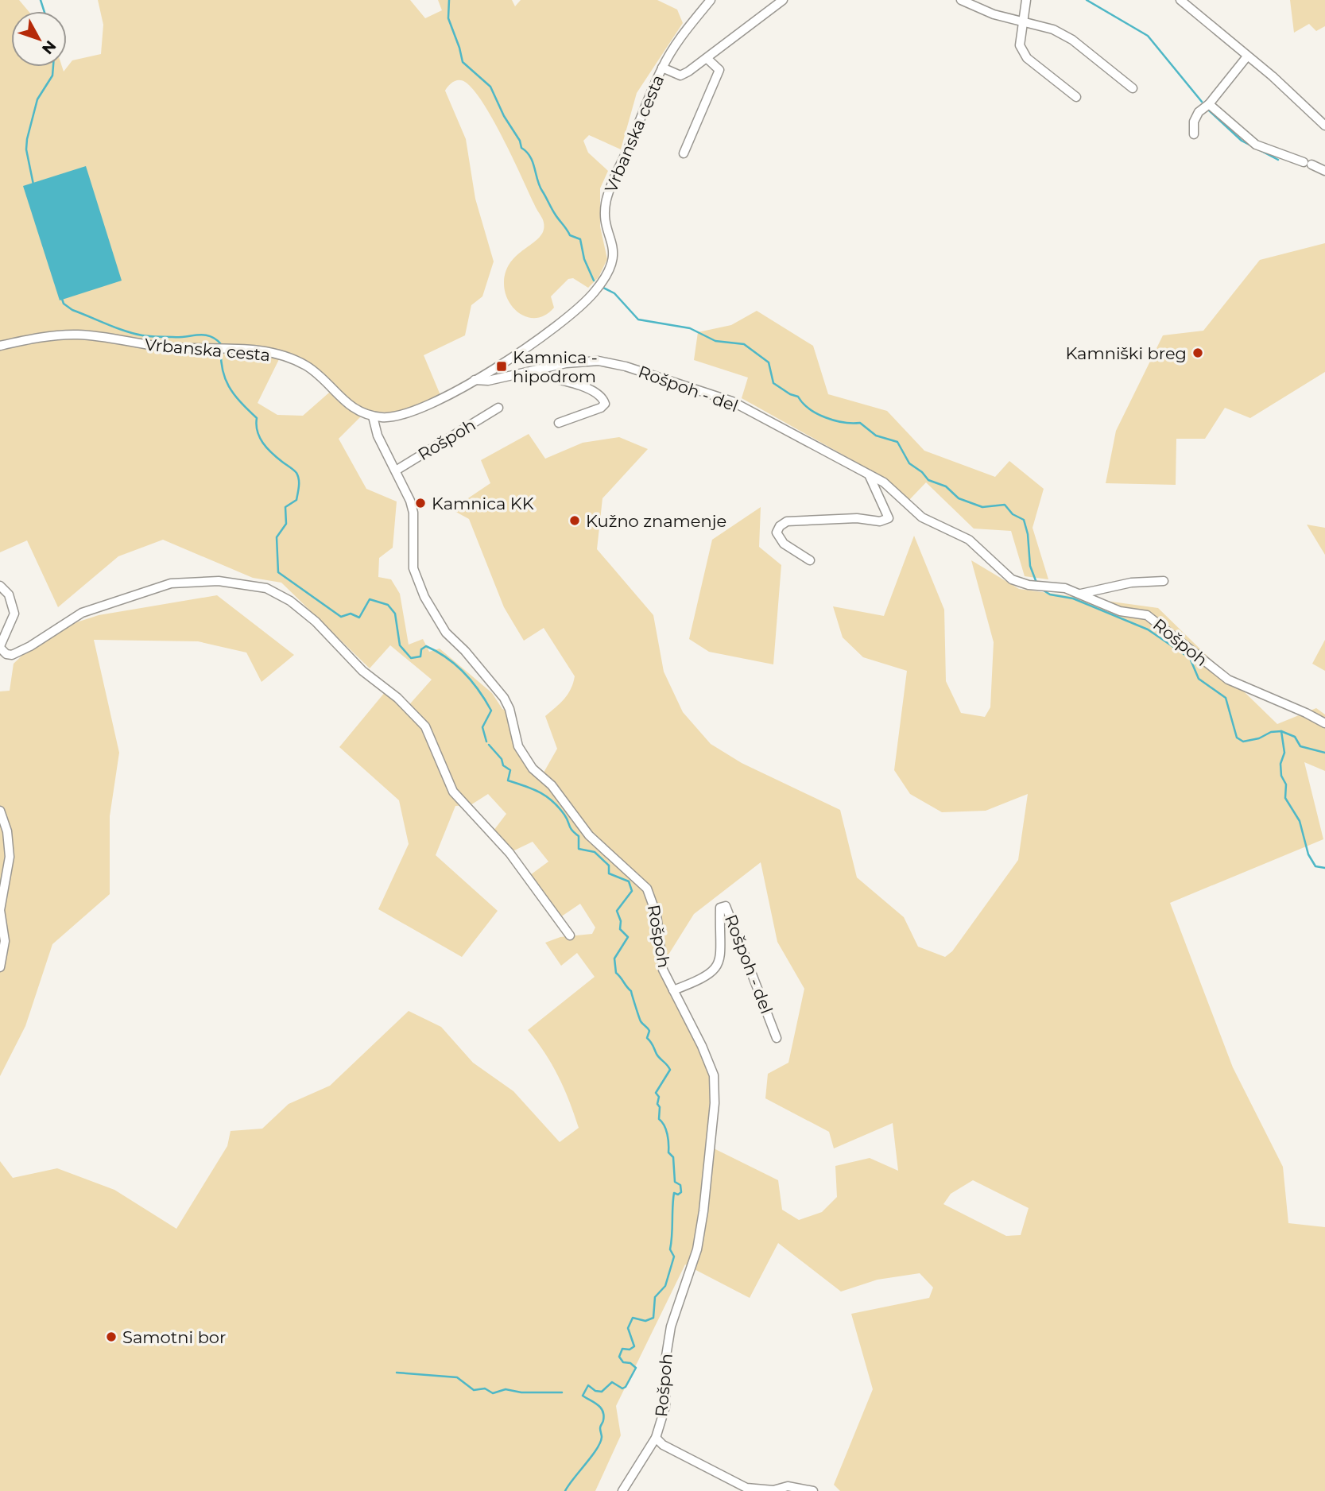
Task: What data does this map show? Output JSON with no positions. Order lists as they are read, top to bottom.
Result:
{
  "streets": {
    "street": ["Vrbanska cesta", "Rošpoh - del", "Rošpoh"]
  },
  "crossings": [
    ["Vrbanska cesta", "Rošpoh - del"],
    ["Vrbanska cesta", "Rošpoh"],
    ["Rošpoh - del", "Rošpoh"]
  ],
  "places": {
    "other": [
      "Kamniški breg",
      "Kamnica KK",
      "Kužno znamenje",
      "Samotni bor"
    ],
    "transit": ["Kamnica - hipodrom"]
  },
  "north": "bottom right"
}
